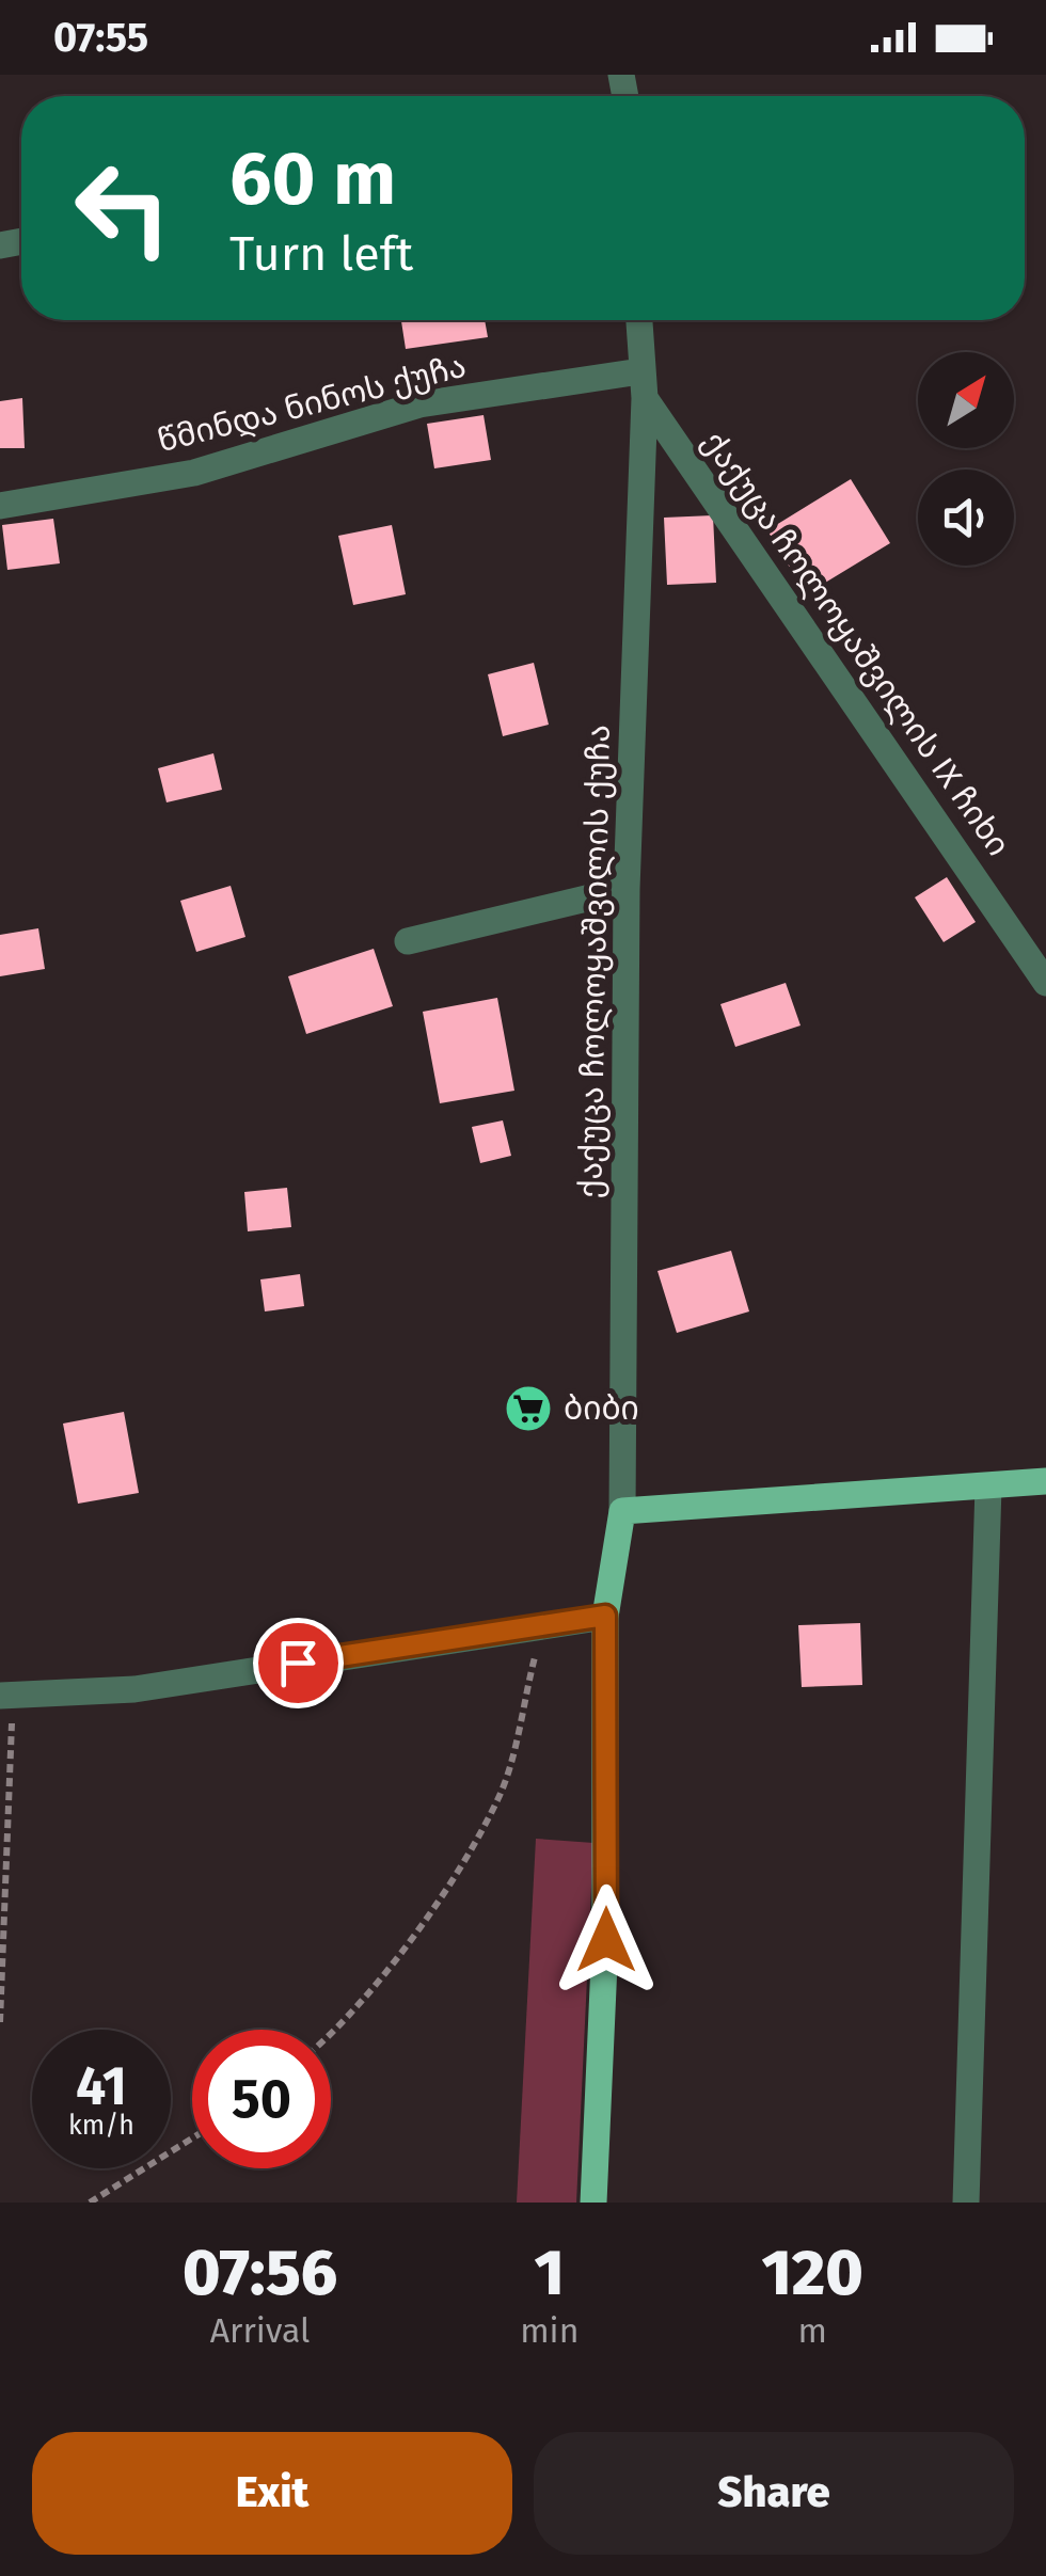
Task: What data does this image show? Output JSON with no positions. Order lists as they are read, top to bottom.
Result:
{
  "streets": {
    "main road": ["ქაქუცა ჩოლოყაშვილის ქუჩა"],
    "street": ["წმინდა ნინოს ქუჩა", "ქაქუცა ჩოლოყაშვილის IX ჩიხი"]
  },
  "crossings": [
    ["წმინდა ნინოს ქუჩა", "ქაქუცა ჩოლოყაშვილის IX ჩიხი"],
    ["წმინდა ნინოს ქუჩა", "ქაქუცა ჩოლოყაშვილის ქუჩა"],
    ["ქაქუცა ჩოლოყაშვილის IX ჩიხი", "ქაქუცა ჩოლოყაშვილის ქუჩა"]
  ],
  "places": {
    "supermarket": ["ბიბი"]
  },
  "north": "top right",
  "page": {
    "status": "07:55",
    "turn": ["60 m", "Turn left"],
    "speed": "41 km/h",
    "limit": "50",
    "eta": [
      "07:56",
      "Arrival",
      "1",
      "min",
      "120",
      "m"
    ],
    "buttons": ["Exit", "Share"]
  }
}
